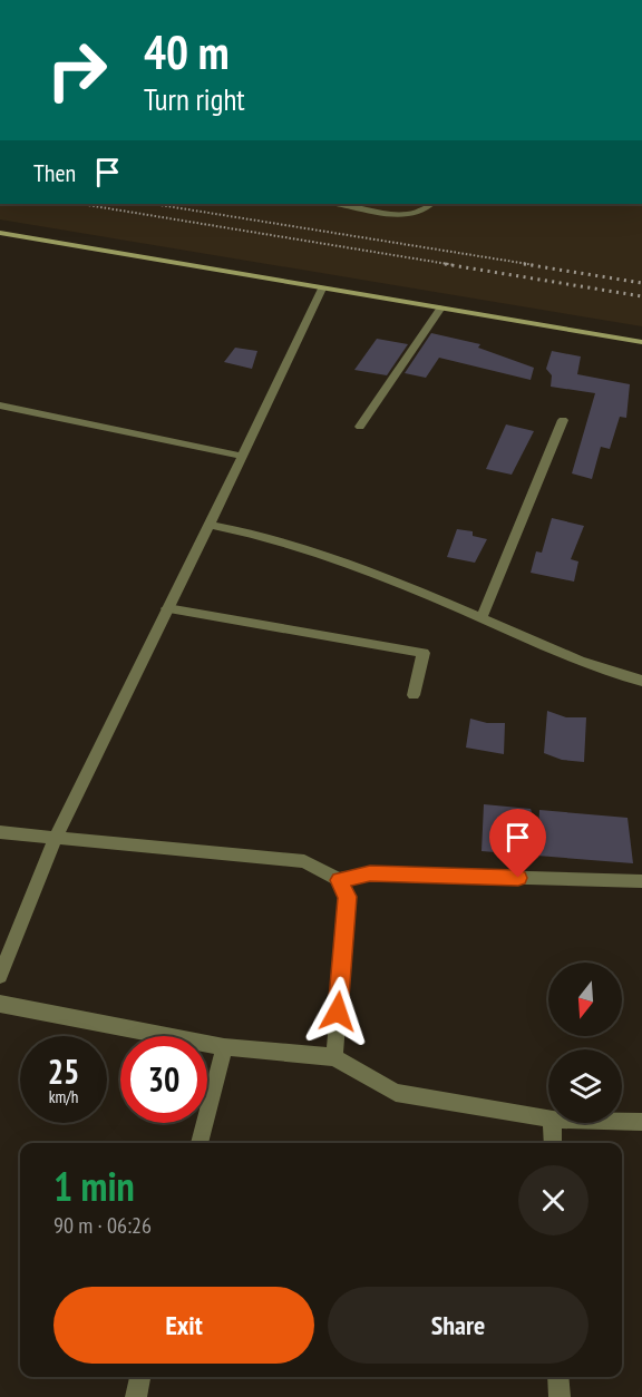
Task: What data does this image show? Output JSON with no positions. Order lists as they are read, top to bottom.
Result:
{
  "north": "bottom",
  "page": {
    "turn": ["40 m", "Turn right"],
    "then": "Then",
    "speed": "25 km/h",
    "limit": "30",
    "heading": ["1 min", "90 m · 06:26"],
    "buttons": ["Exit", "Share"]
  }
}
